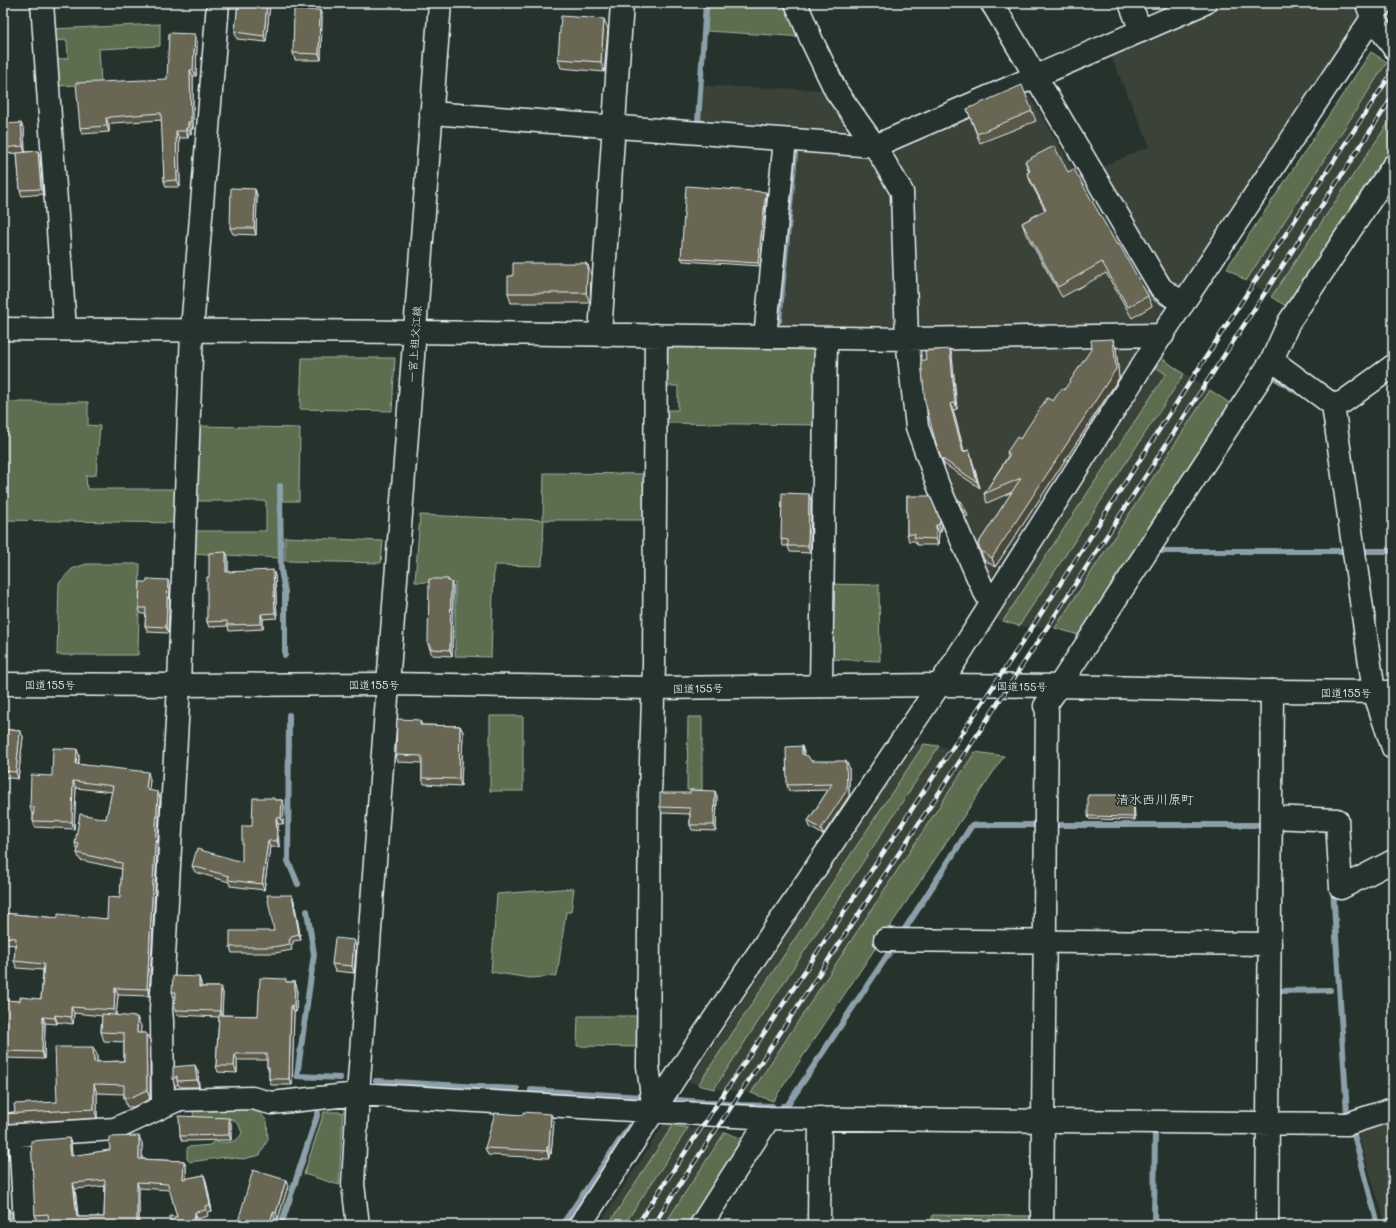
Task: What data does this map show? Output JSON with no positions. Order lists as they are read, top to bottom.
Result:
{
  "streets": {
    "main road": ["一宮上祖父江線", "国道155号"]
  },
  "crossings": [
    ["一宮上祖父江線", "国道155号"]
  ],
  "districts": ["清水西川原町"]
}
